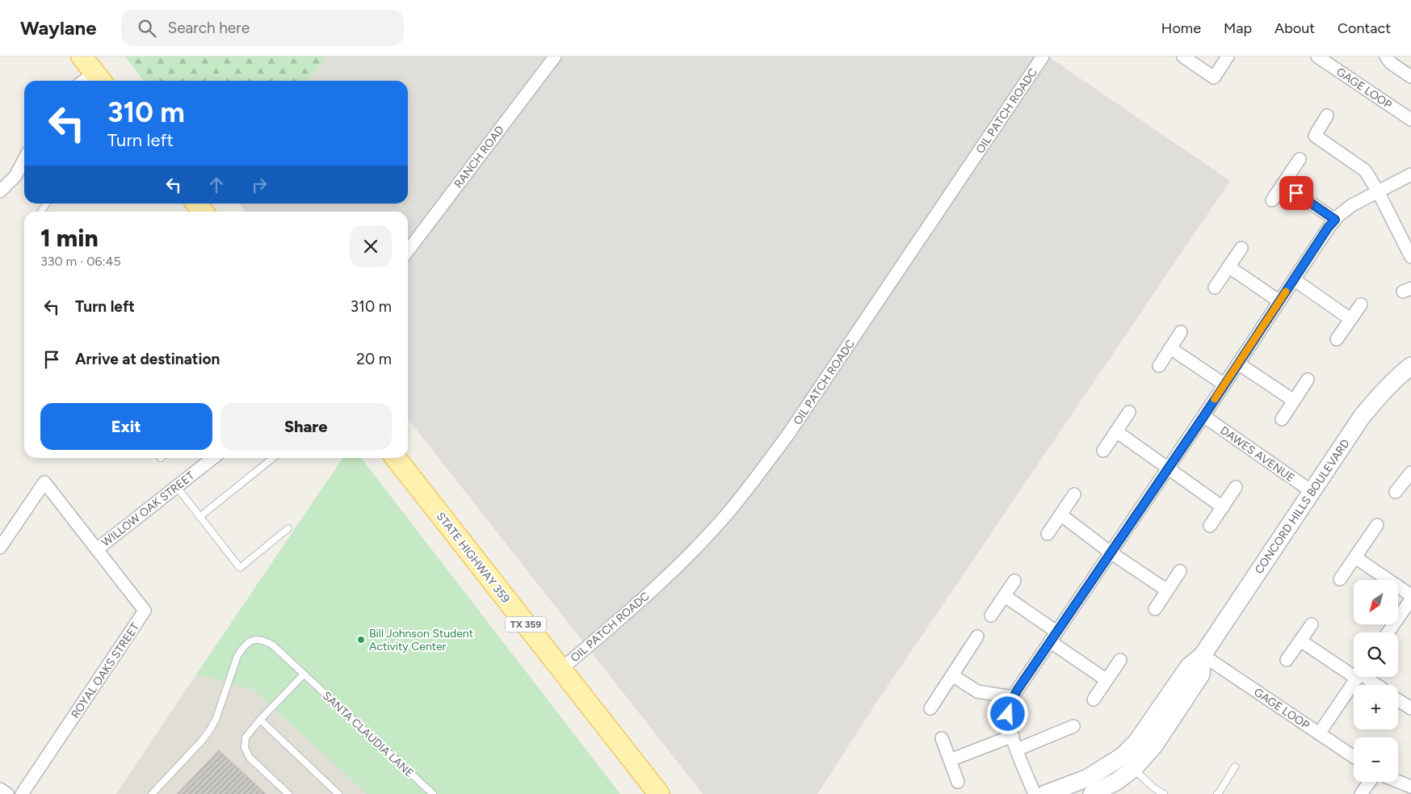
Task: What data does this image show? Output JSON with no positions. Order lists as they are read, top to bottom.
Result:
{
  "streets": {
    "main road": ["STATE HIGHWAY 359", "TX 359"],
    "street": [
      "GAGE LOOP",
      "OIL PATCH ROADC",
      "RANCH ROAD",
      "DAWES AVENUE",
      "CONCORD HILLS BOULEVARD",
      "WILLOW OAK STREET",
      "ROYAL OAKS STREET"
    ],
    "lane": ["SANTA CLAUDIA LANE"]
  },
  "crossings": [
    ["GAGE LOOP", "CONCORD HILLS BOULEVARD"],
    ["OIL PATCH ROADC", "STATE HIGHWAY 359"],
    ["DAWES AVENUE", "CONCORD HILLS BOULEVARD"],
    ["WILLOW OAK STREET", "ROYAL OAKS STREET"]
  ],
  "places": ["Bill Johnson Student Activity Center"],
  "north": "bottom left",
  "page": {
    "header": "Waylane",
    "search": "Search here",
    "nav": [
      "Home",
      "Map",
      "About",
      "Contact"
    ],
    "turn": ["310 m", "Turn left"],
    "heading": ["1 min", "330 m · 06:45"],
    "list": [
      {
        "name": "Turn left",
        "value": "310 m"
      },
      {
        "name": "Arrive at destination",
        "value": "20 m"
      }
    ],
    "buttons": ["Exit", "Share"],
    "map_buttons": ["+", "−"]
  }
}
